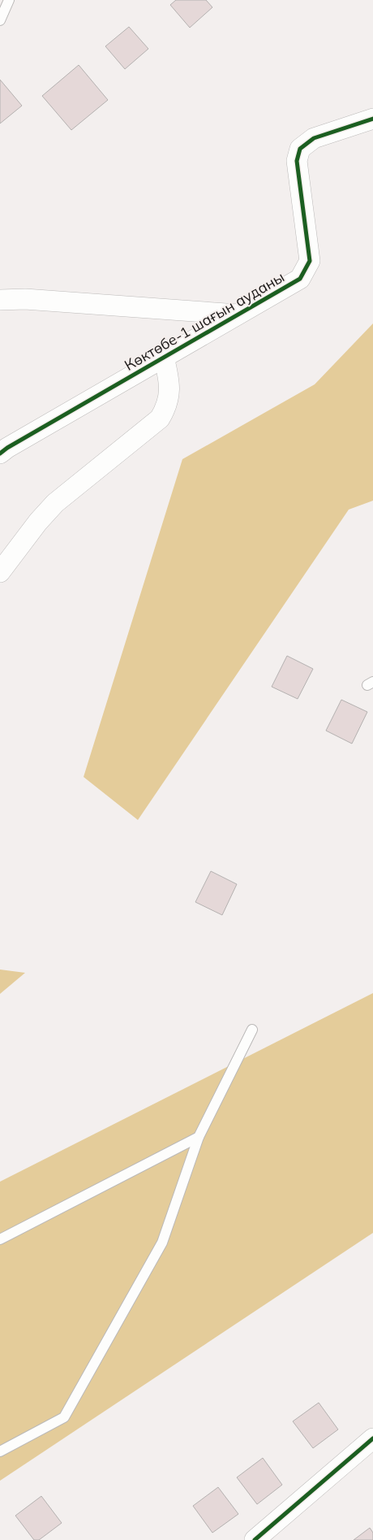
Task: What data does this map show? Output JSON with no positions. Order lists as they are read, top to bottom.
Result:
{
  "streets": {
    "street": ["Көктөбе-1 шағын ауданы"]
  }
}
